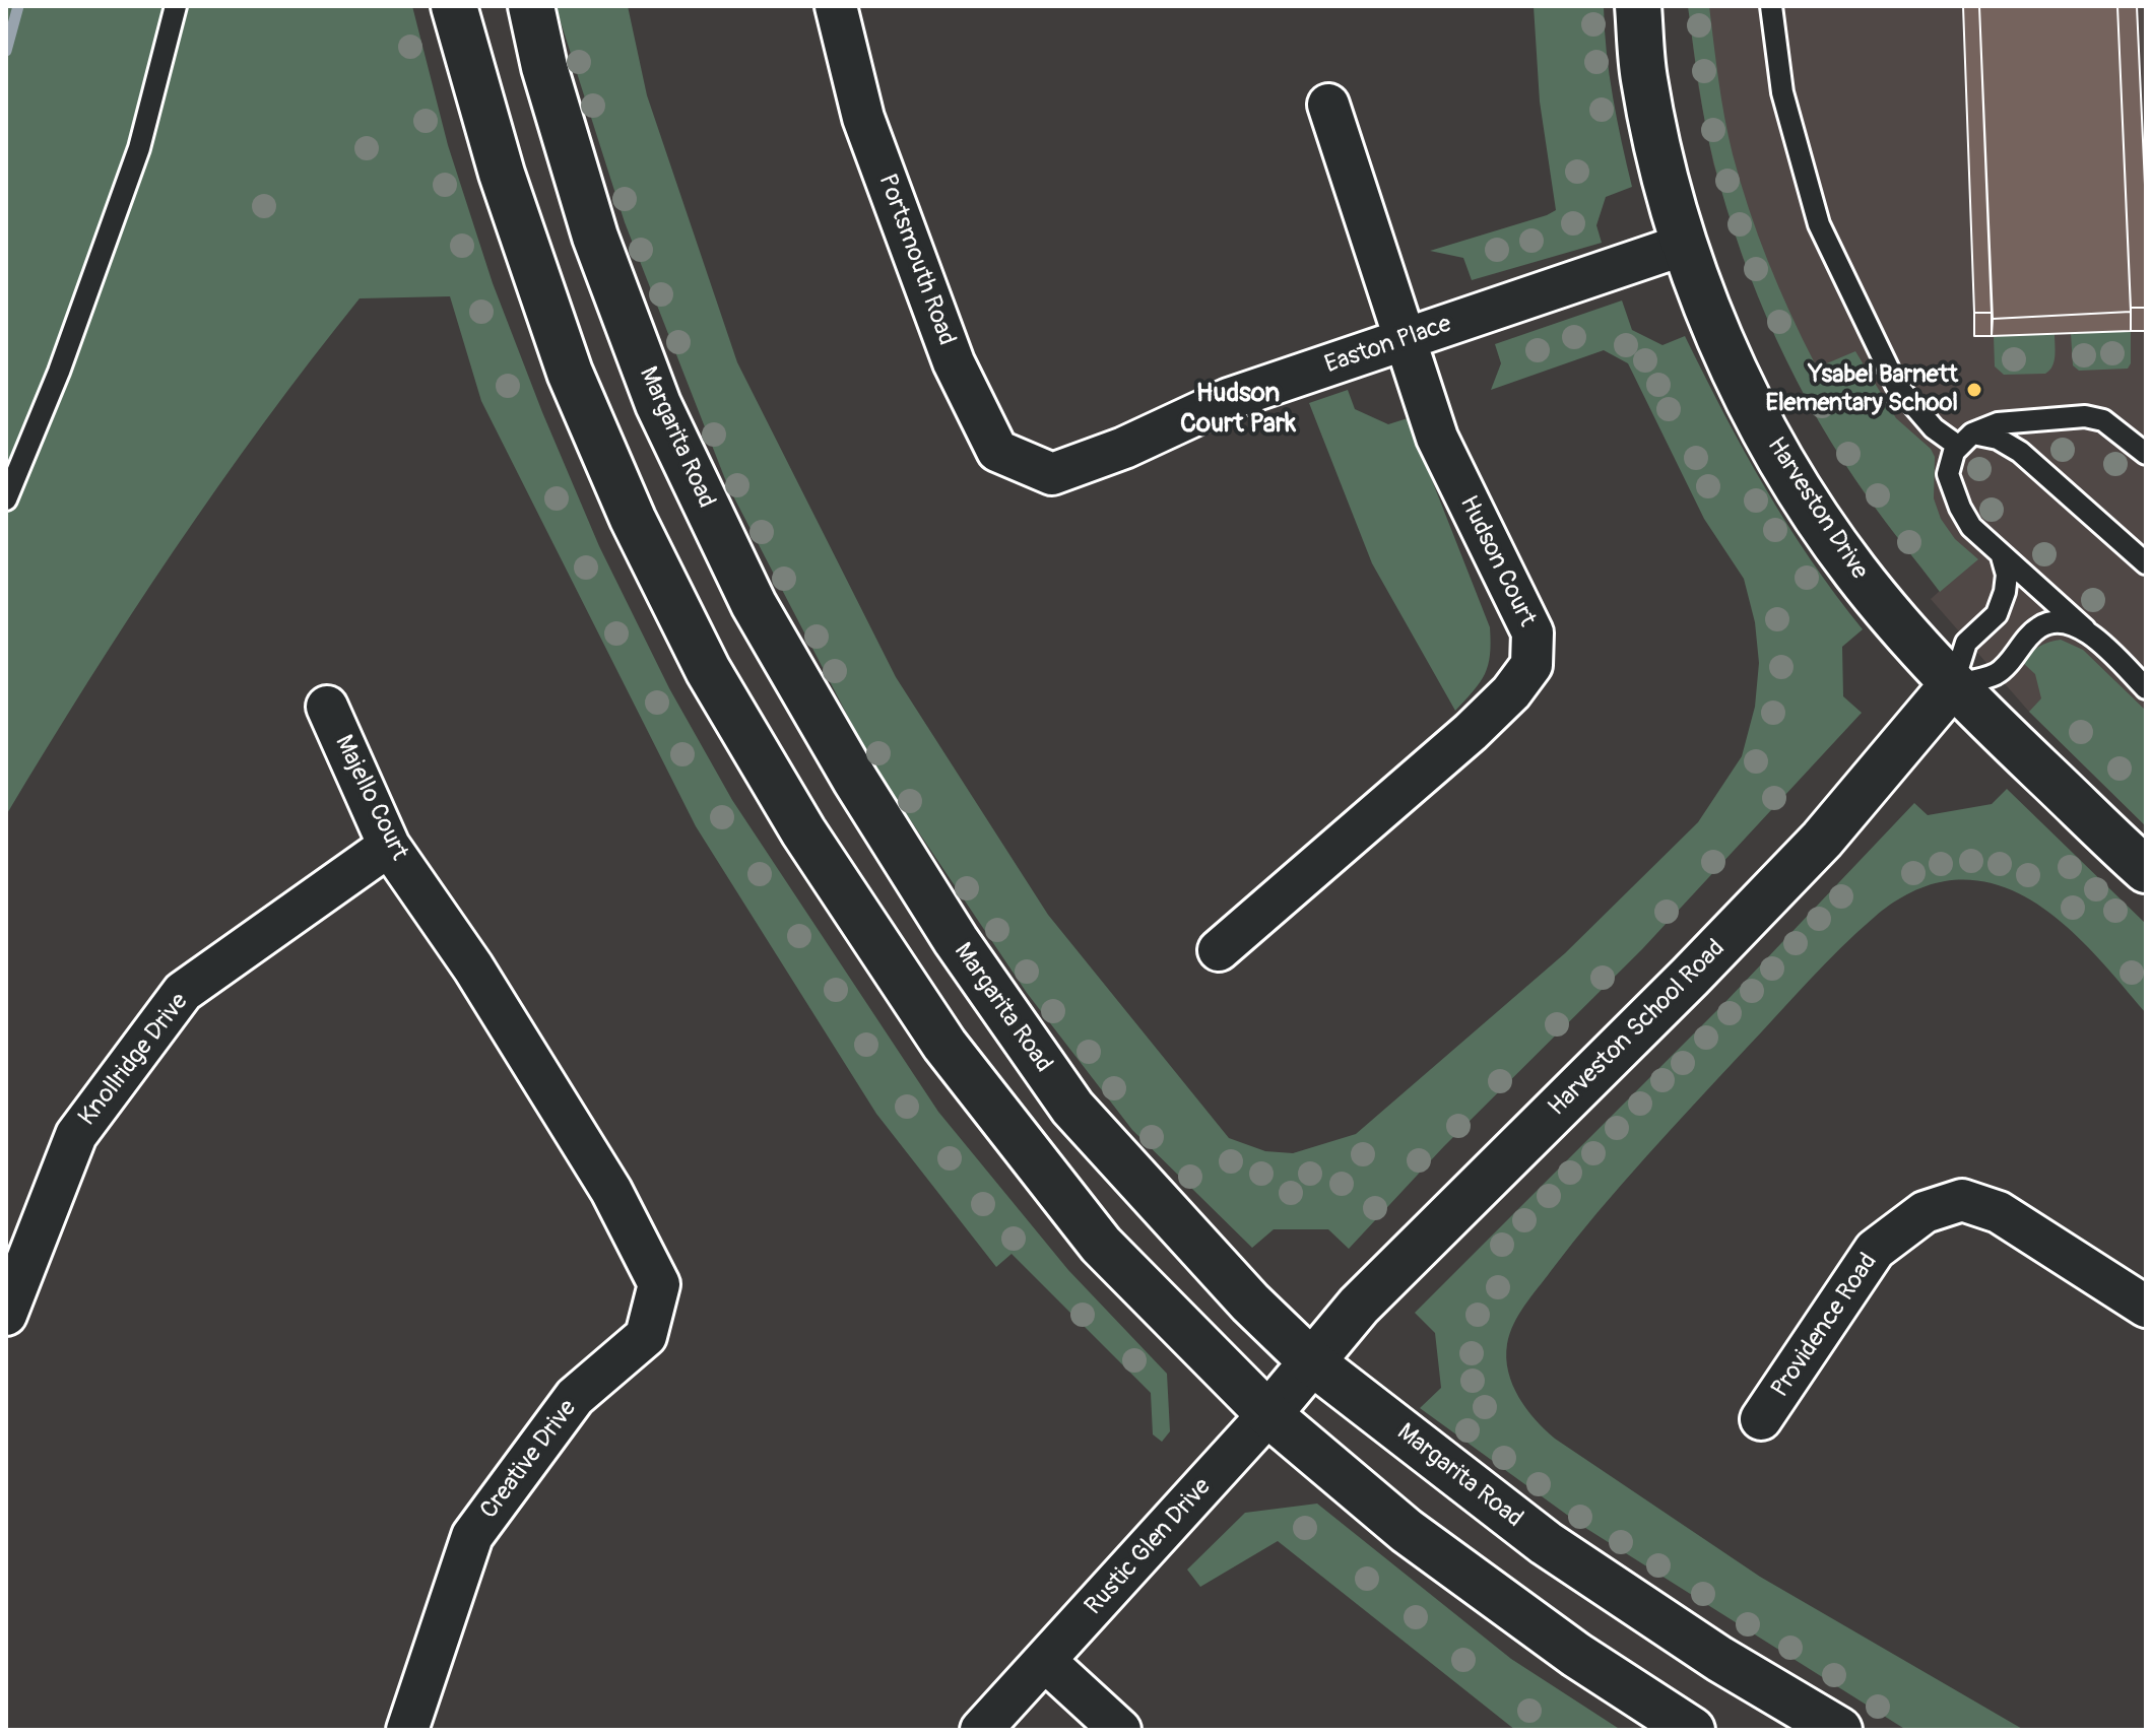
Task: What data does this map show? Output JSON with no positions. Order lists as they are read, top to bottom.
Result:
{
  "streets": {
    "main road": [
      "Margarita Road",
      "Harveston Drive",
      "Harveston School Road",
      "Rustic Glen Drive"
    ],
    "street": [
      "Portsmouth Road",
      "Easton Place",
      "Hudson Court",
      "Majello Court",
      "Knollridge Drive",
      "Providence Road",
      "Creative Drive"
    ]
  },
  "crossings": [
    ["Portsmouth Road", "Easton Place"],
    ["Easton Place", "Harveston Drive"],
    ["Easton Place", "Hudson Court"],
    ["Margarita Road", "Harveston School Road"],
    ["Margarita Road", "Rustic Glen Drive"],
    ["Harveston Drive", "Harveston School Road"],
    ["Majello Court", "Knollridge Drive"],
    ["Majello Court", "Creative Drive"],
    ["Harveston School Road", "Rustic Glen Drive"]
  ],
  "districts": ["Hudson Court Park"],
  "places": ["Ysabel Barnett Elementary School"]
}
